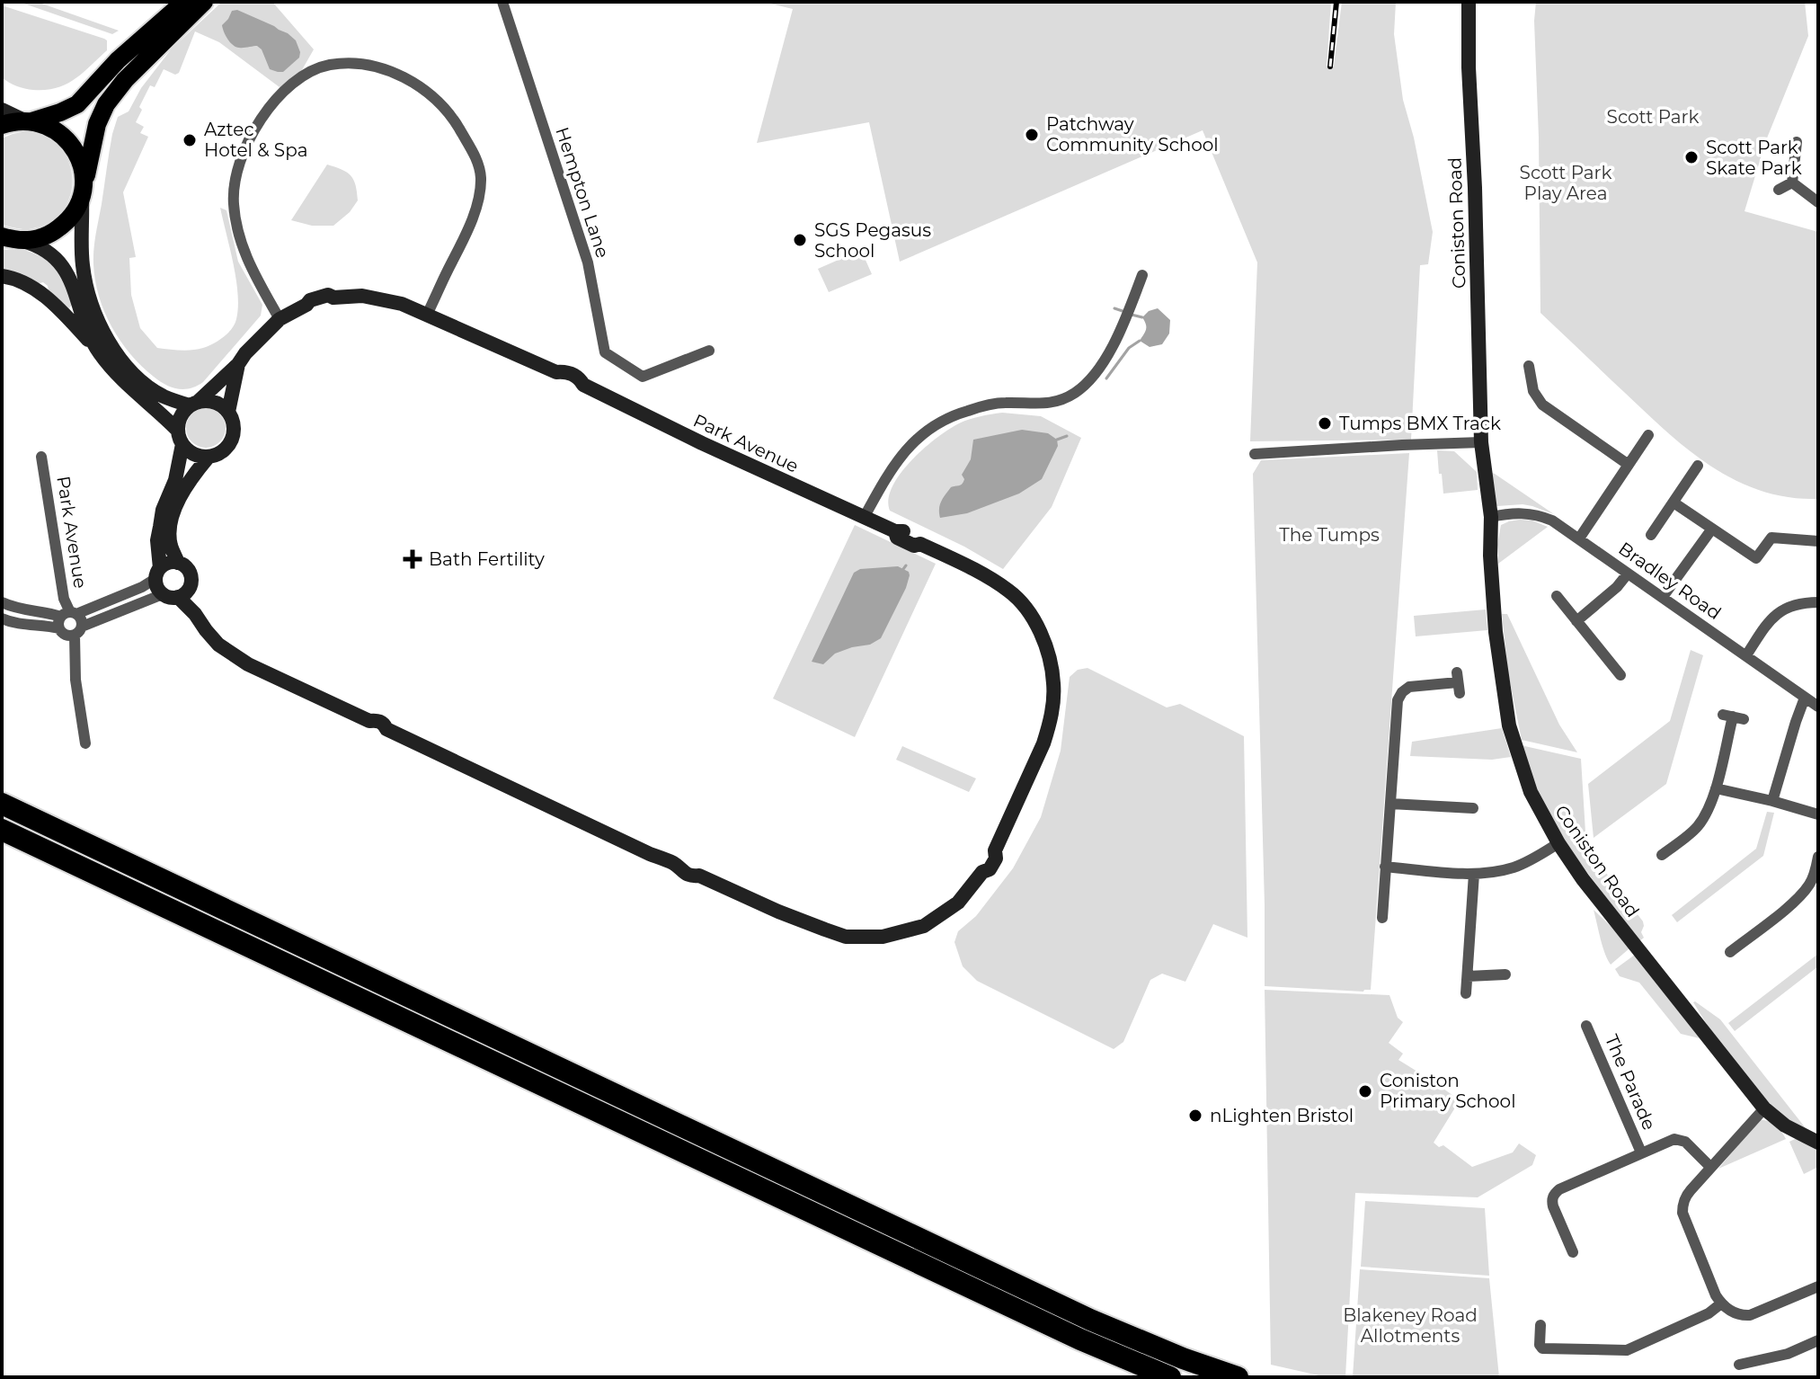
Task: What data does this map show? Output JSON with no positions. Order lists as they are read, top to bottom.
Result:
{
  "streets": {
    "street": [
      "Hempton Lane",
      "Coniston Road",
      "Park Avenue",
      "Bradley Road",
      "The Parade"
    ]
  },
  "crossings": [
    ["Coniston Road", "Bradley Road"]
  ],
  "parks": [
    "Scott Park",
    "Scott Park Play Area",
    "The Tumps",
    "Blakeney Road Allotments"
  ],
  "places": {
    "other": [
      "Patchway Community School",
      "Aztec Hotel & Spa",
      "Scott Park Skate Park",
      "SGS Pegasus School",
      "Tumps BMX Track",
      "Coniston Primary School",
      "nLighten Bristol"
    ],
    "health": ["Bath Fertility"]
  }
}
